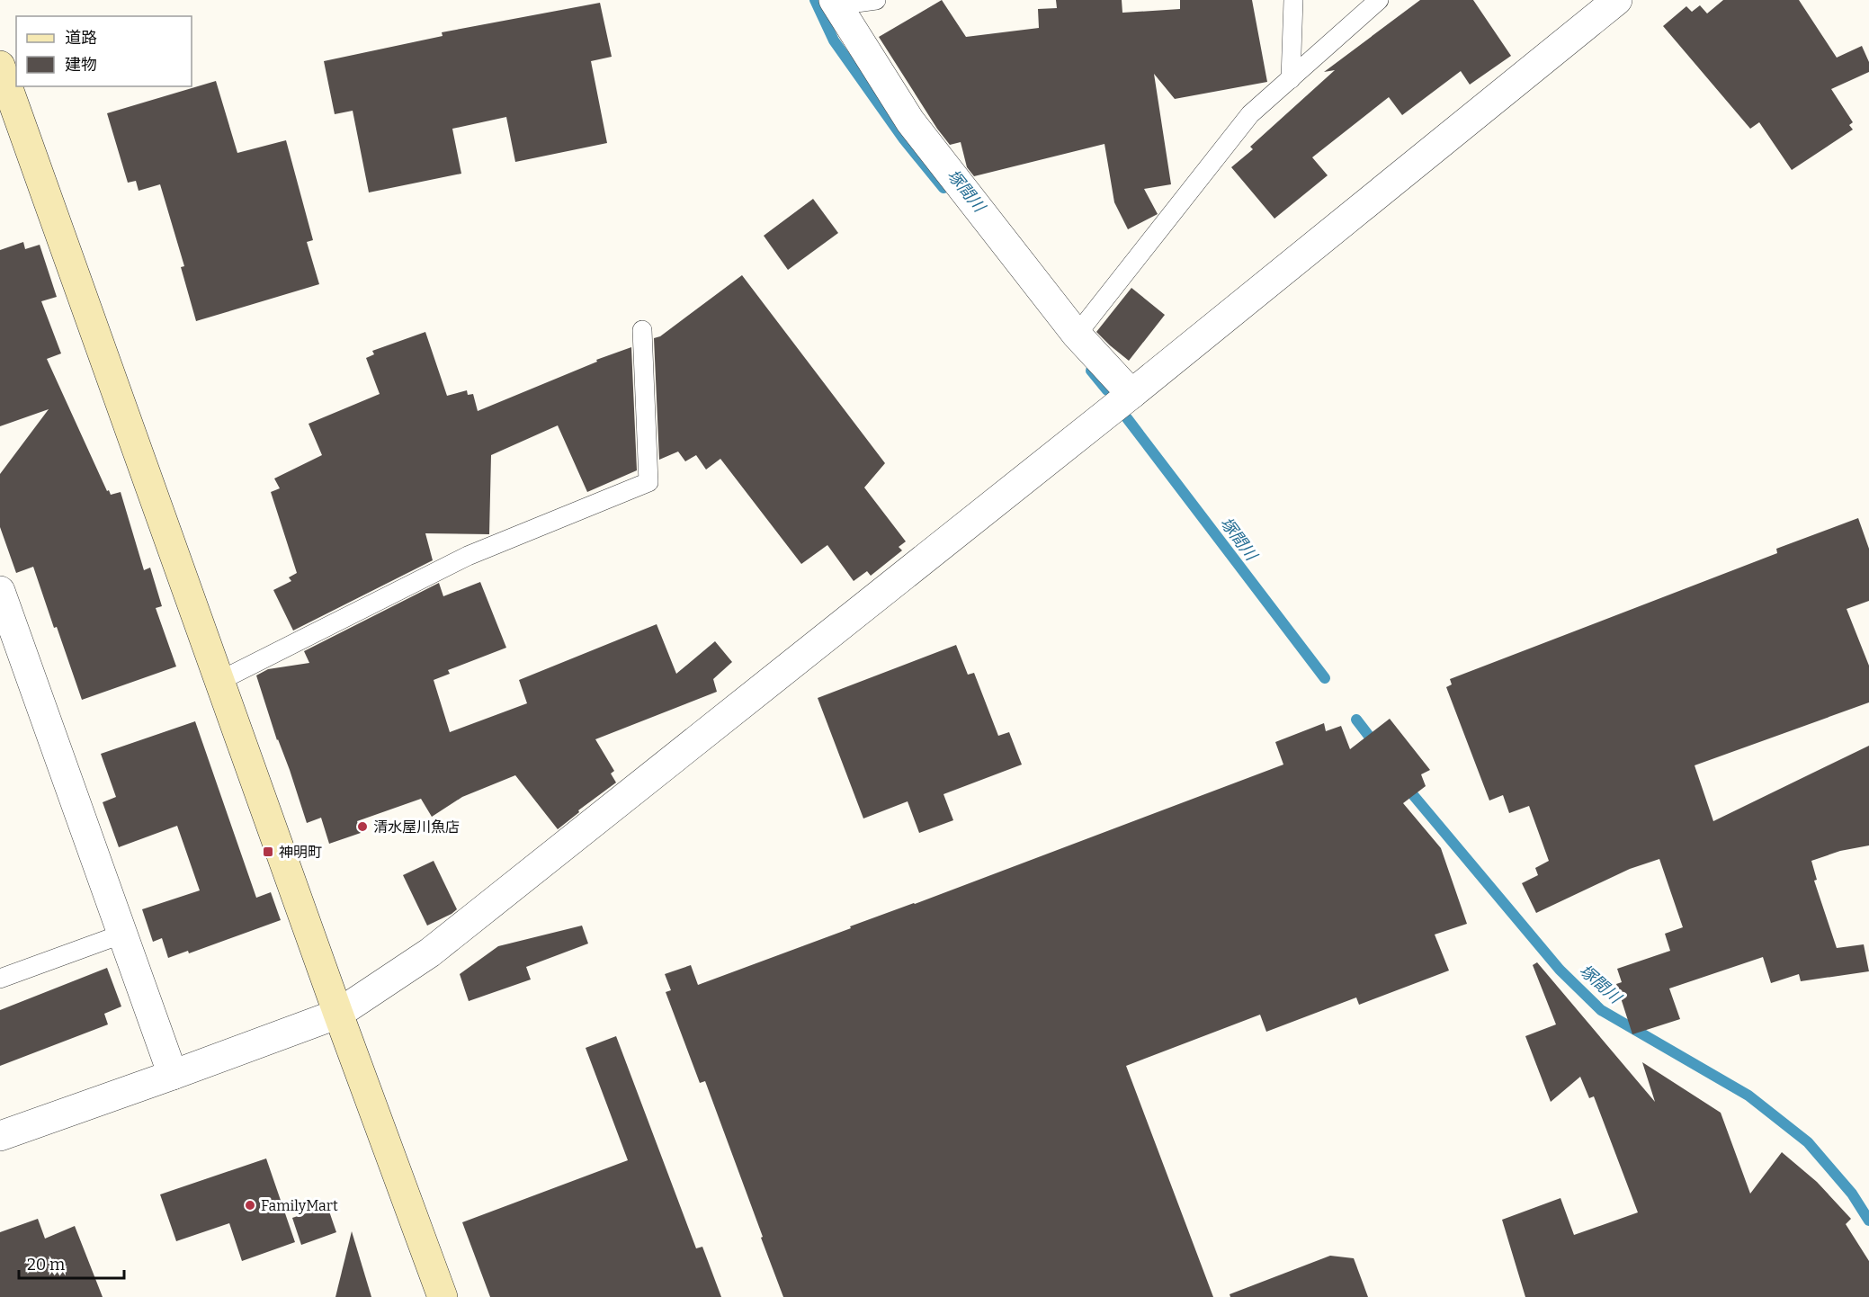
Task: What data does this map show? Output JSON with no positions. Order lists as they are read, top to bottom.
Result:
{
  "water": ["塚間川"],
  "places": {
    "other": ["清水屋川魚店", "FamilyMart"],
    "transit": ["神明町"]
  },
  "legend": ["道路", "建物"],
  "scale_bar": "20 m"
}
